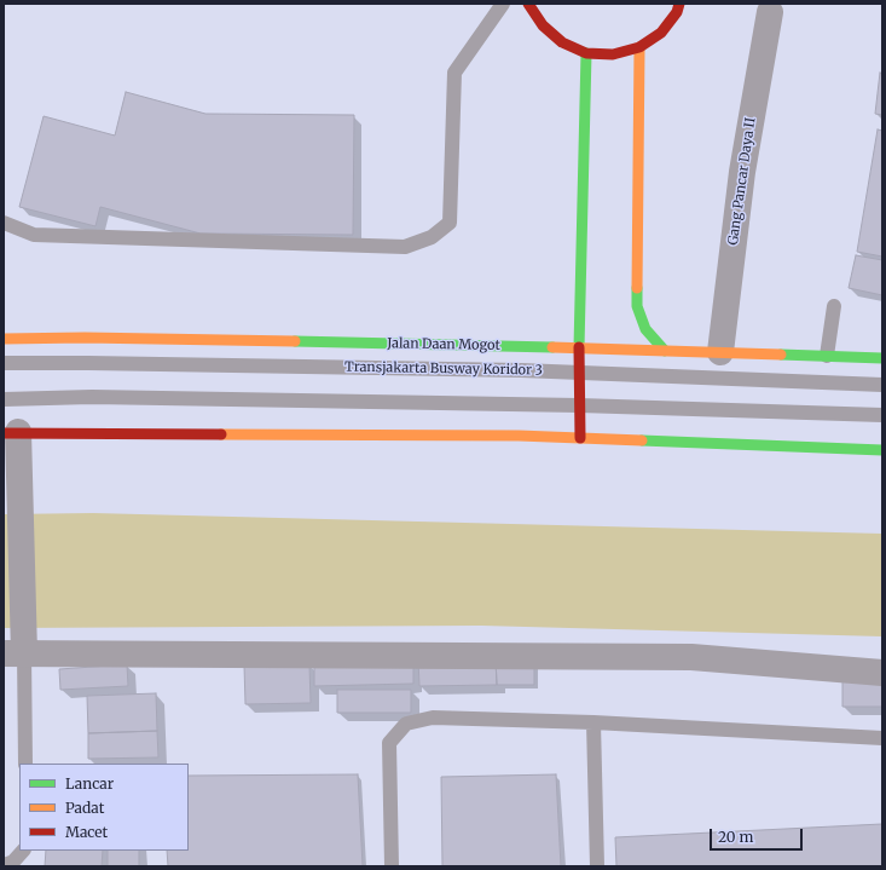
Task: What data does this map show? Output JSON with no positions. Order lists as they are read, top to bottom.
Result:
{
  "streets": {
    "main road": ["Jalan Daan Mogot"],
    "street": ["Gang Pancar Daya II"],
    "lane": ["Transjakarta Busway Koridor 3"]
  },
  "crossings": [
    ["Gang Pancar Daya II", "Jalan Daan Mogot"]
  ],
  "legend": ["Lancar", "Padat", "Macet"],
  "scale_bar": "20 m"
}
